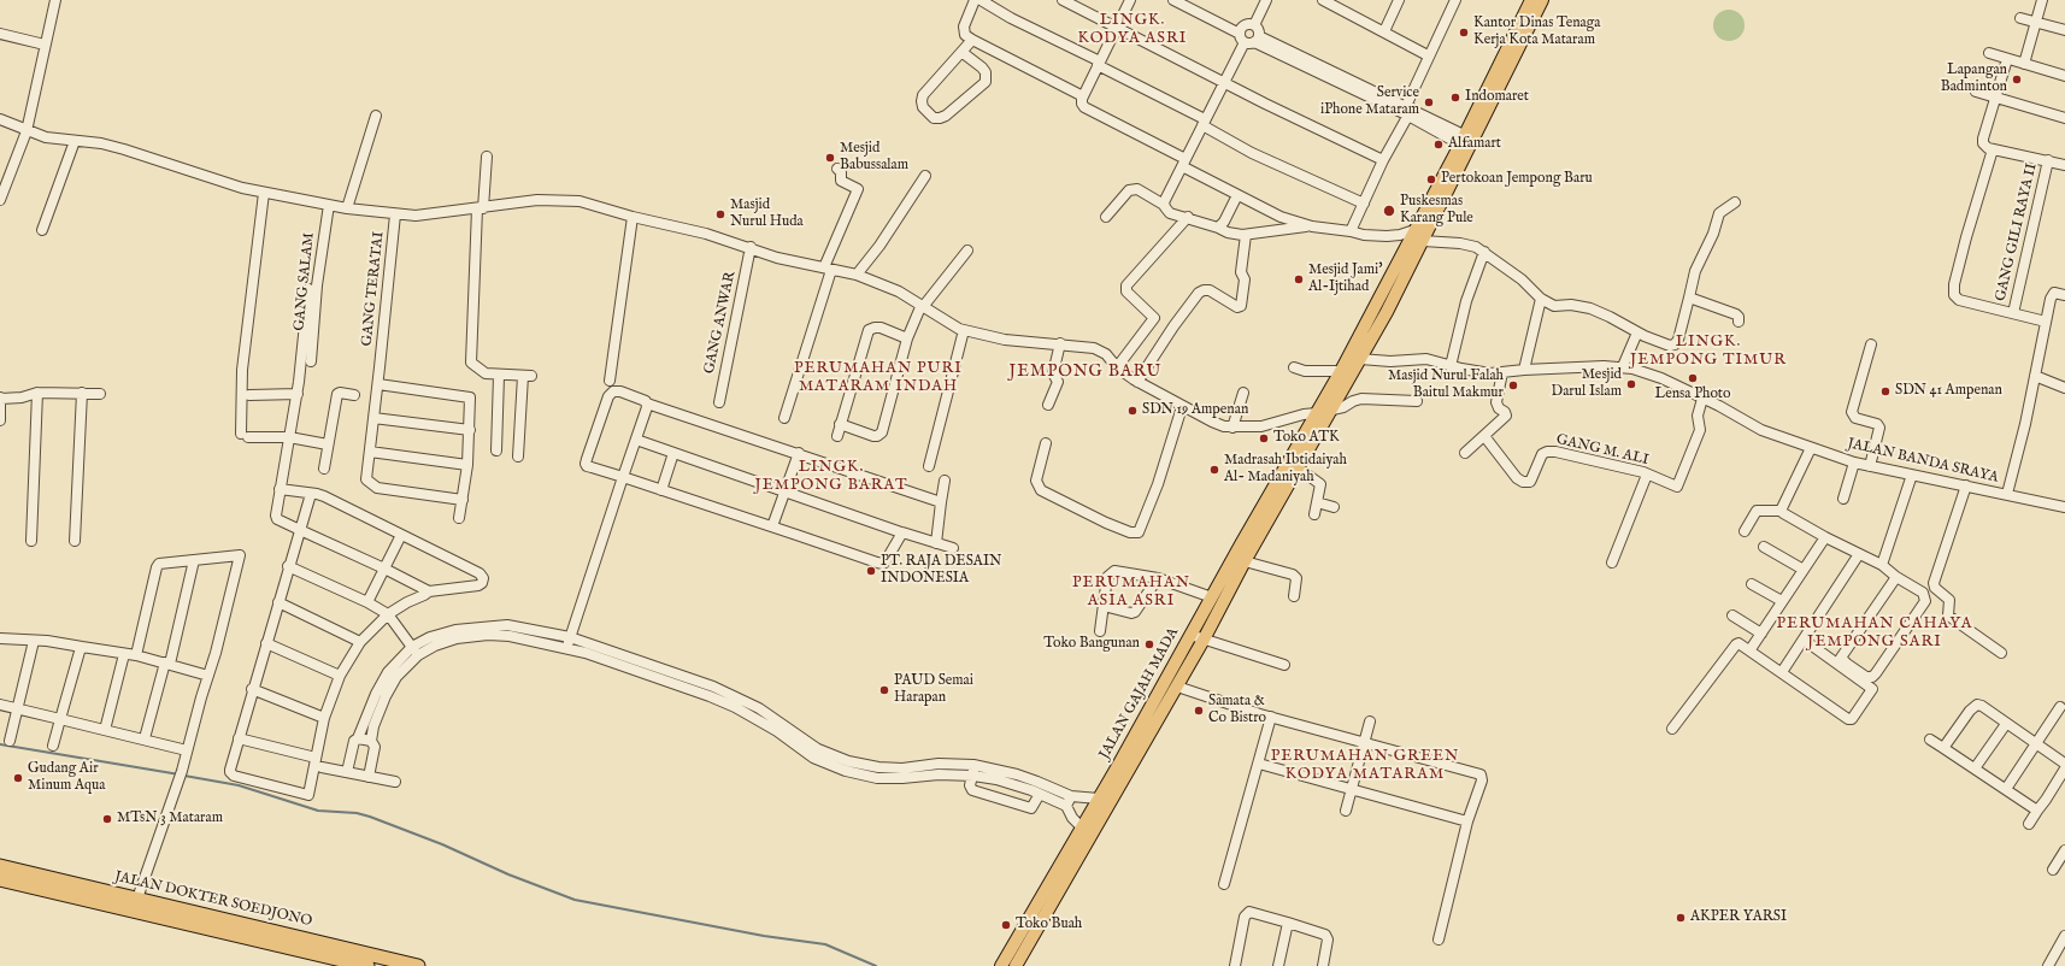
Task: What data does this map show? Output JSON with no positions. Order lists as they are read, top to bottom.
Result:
{
  "streets": {
    "highway": ["JALAN DOKTER SOEDJONO"],
    "main road": ["JALAN GAJAH MADA"],
    "street": [
      "GANG GILI RAYA II",
      "GANG SALAM",
      "GANG TERATAI",
      "GANG ANWAR",
      "GANG M. ALI",
      "JALAN BANDA SRAYA"
    ]
  },
  "crossings": [
    ["GANG M. ALI", "JALAN BANDA SRAYA"],
    ["JALAN BANDA SRAYA", "JALAN GAJAH MADA"]
  ],
  "districts": [
    "LINGK. KODYA ASRI",
    "LINGK. JEMPONG TIMUR",
    "PERUMAHAN PURI MATARAM INDAH",
    "JEMPONG BARU",
    "LINGK. JEMPONG BARAT",
    "PERUMAHAN ASIA ASRI",
    "PERUMAHAN CAHAYA JEMPONG SARI",
    "PERUMAHAN GREEN KODYA MATARAM"
  ],
  "places": [
    "Kantor Dinas Tenaga Kerja Kota Mataram",
    "Lapangan Badminton",
    "Indomaret",
    "Service iPhone Mataram",
    "Alfamart",
    "Mesjid Babussalam",
    "Pertokoan Jempong Baru",
    "Puskesmas Karang Pule",
    "Masjid Nurul Huda",
    "Mesjid Jami' Al-Ijtihad",
    "Lensa Photo",
    "Mesjid Darul Islam",
    "Masjid Nurul Falah Baitul Makmur",
    "SDN 41 Ampenan",
    "SDN 19 Ampenan",
    "Toko ATK",
    "Madrasah Ibtidaiyah Al- Madaniyah",
    "PT. RAJA DESAIN INDONESIA",
    "Toko Bangunan",
    "PAUD Semai Harapan",
    "Samata & Co Bistro",
    "Gudang Air Minum Aqua",
    "MTsN 3 Mataram",
    "AKPER YARSI",
    "Toko Buah"
  ]
}
